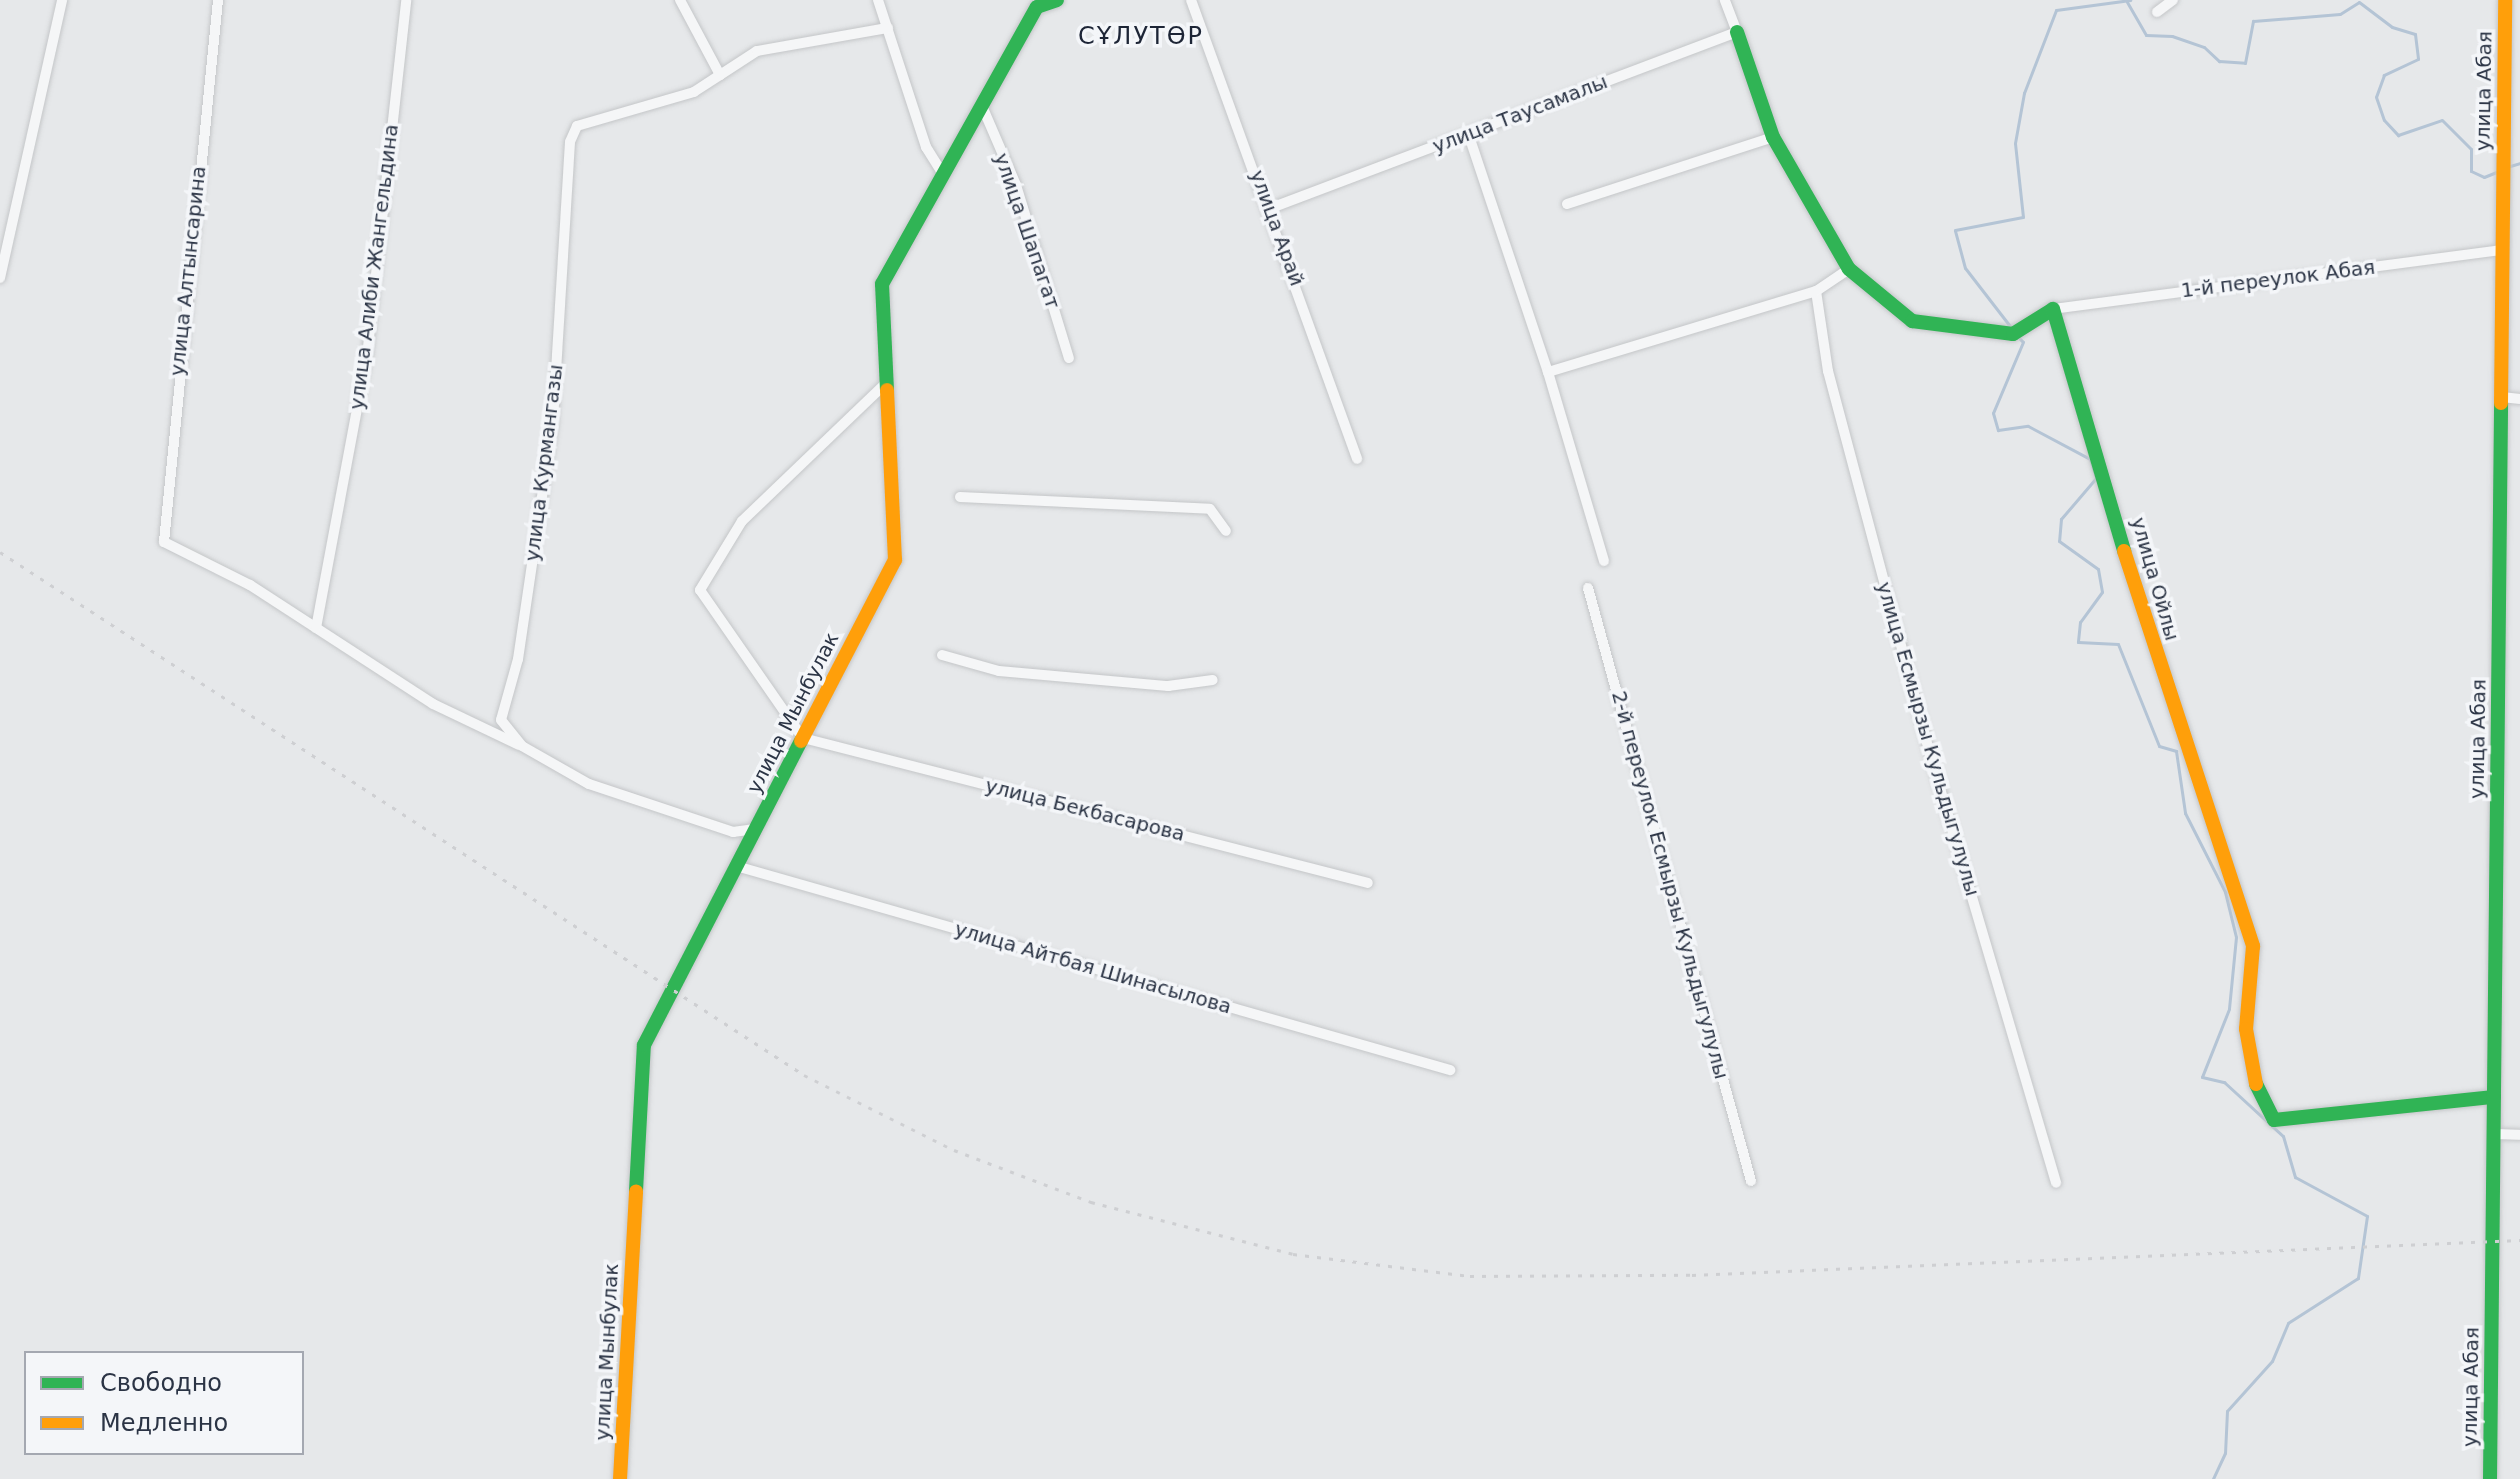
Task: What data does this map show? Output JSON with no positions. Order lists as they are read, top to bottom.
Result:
{
  "streets": {
    "street": [
      "улица Абая",
      "улица Таусамалы",
      "улица Арай",
      "улица Шапагат",
      "улица Алиби Жангельдина",
      "улица Алтынсарина",
      "1-й переулок Абая",
      "улица Курмангазы",
      "улица Ойлы",
      "улица Мынбулак",
      "улица Есмырзы Кульдыгулулы",
      "улица Бекбасарова",
      "2-й переулок Есмырзы Кульдыгулулы",
      "улица Айтбая Шинасылова"
    ]
  },
  "crossings": [
    ["улица Абая", "1-й переулок Абая"],
    ["улица Абая", "улица Ойлы"],
    ["улица Таусамалы", "улица Арай"],
    ["улица Шапагат", "улица Мынбулак"],
    ["улица Алиби Жангельдина", "улица Алтынсарина"],
    ["1-й переулок Абая", "улица Ойлы"],
    ["улица Курмангазы", "улица Мынбулак"],
    ["улица Мынбулак", "улица Бекбасарова"],
    ["улица Мынбулак", "улица Айтбая Шинасылова"]
  ],
  "districts": ["СҰЛУТӨР"],
  "legend": ["Свободно", "Медленно"]
}
